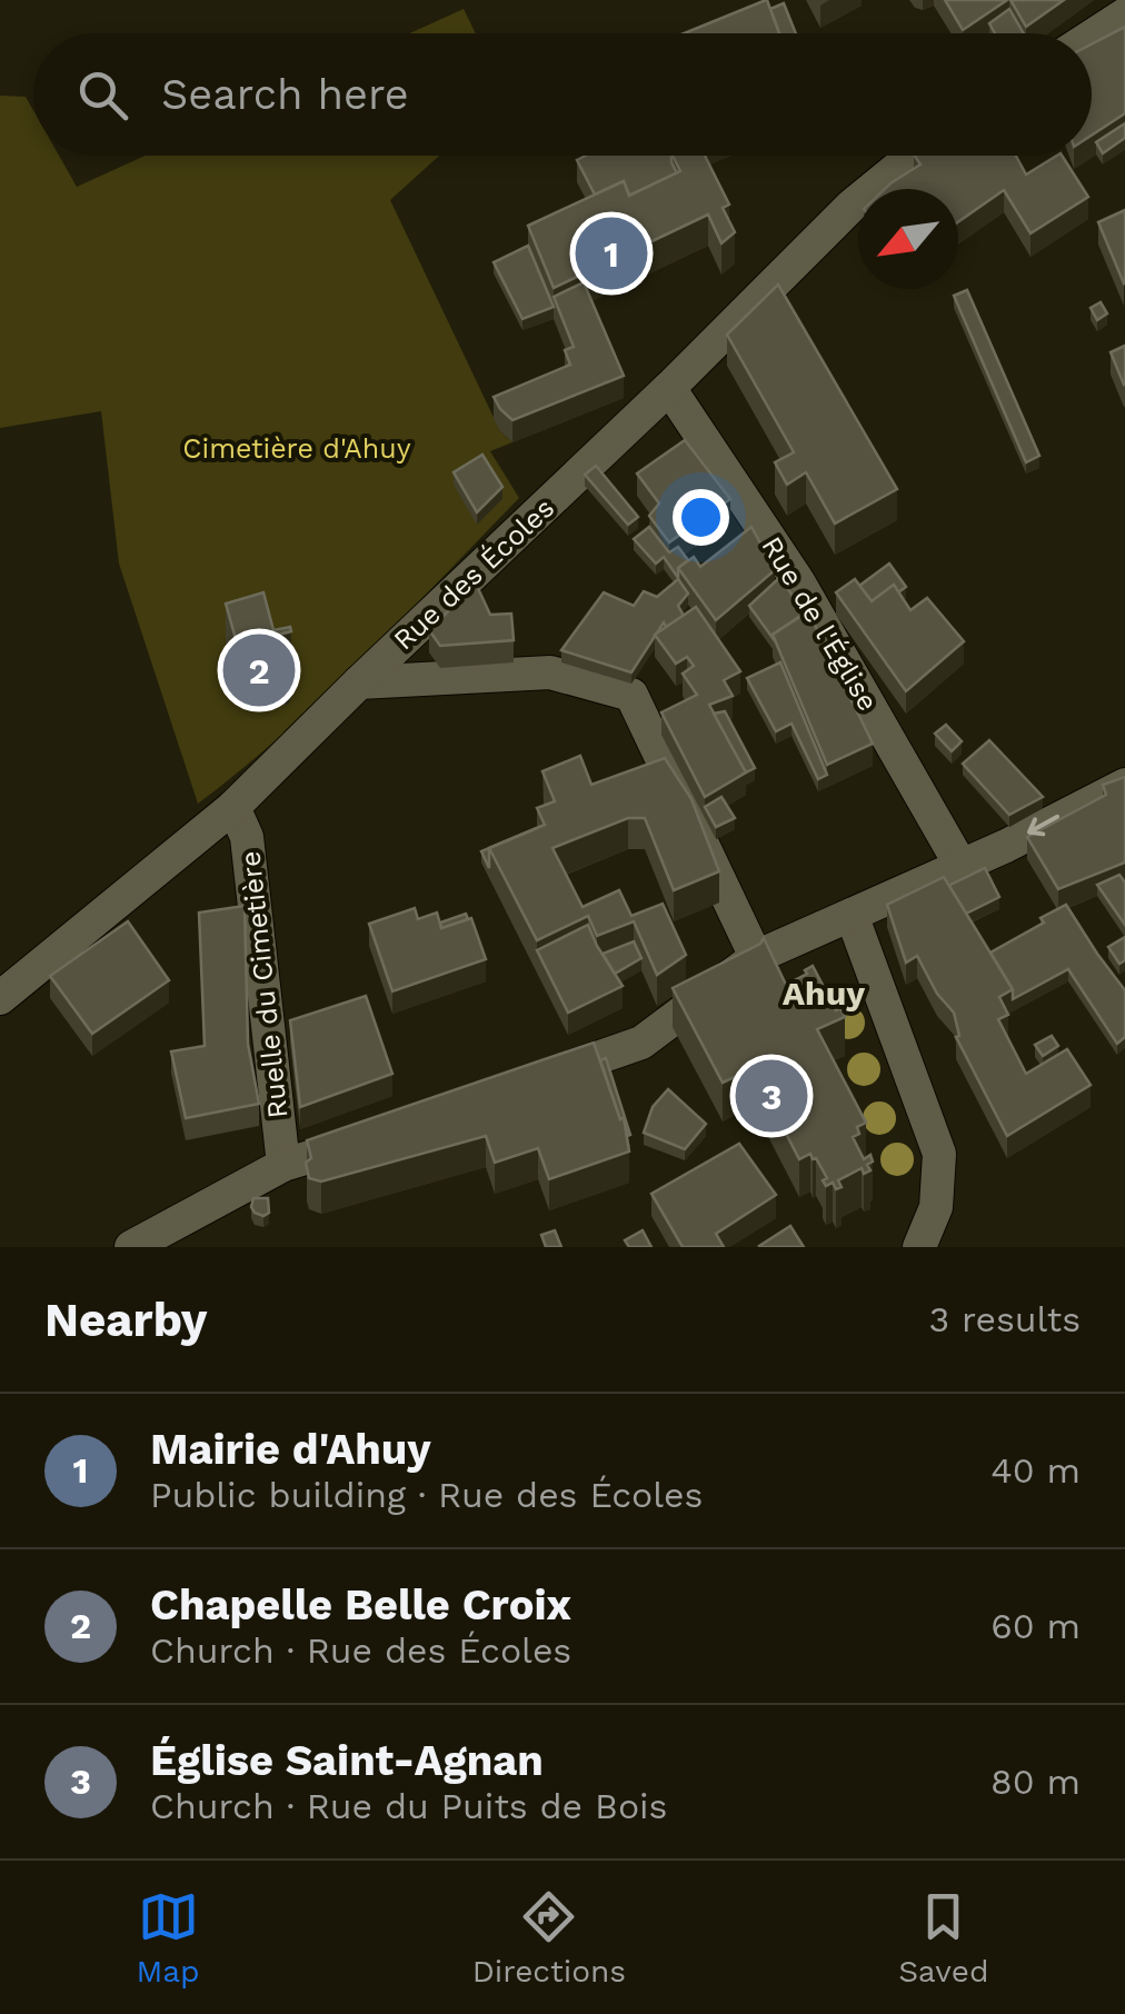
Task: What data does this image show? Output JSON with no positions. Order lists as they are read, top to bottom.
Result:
{
  "streets": {
    "street": ["Rue des Écoles", "Rue de l'Église", "Ruelle du Cimetière"]
  },
  "crossings": [
    ["Rue des Écoles", "Rue de l'Église"],
    ["Rue des Écoles", "Ruelle du Cimetière"]
  ],
  "districts": ["Ahuy"],
  "parks": ["Cimetière d'Ahuy"],
  "north": "bottom left",
  "page": {
    "search": "Search here",
    "pins": ["1", "2", "3"],
    "heading": ["Nearby", "3 results"],
    "list": [
      {
        "mark": "1",
        "name": "Mairie d'Ahuy",
        "note": "Public building · Rue des Écoles",
        "value": "40 m"
      },
      {
        "mark": "2",
        "name": "Chapelle Belle Croix",
        "note": "Church · Rue des Écoles",
        "value": "60 m"
      },
      {
        "mark": "3",
        "name": "Église Saint-Agnan",
        "note": "Church · Rue du Puits de Bois",
        "value": "80 m"
      }
    ],
    "nav": ["Map", "Directions", "Saved"]
  }
}
